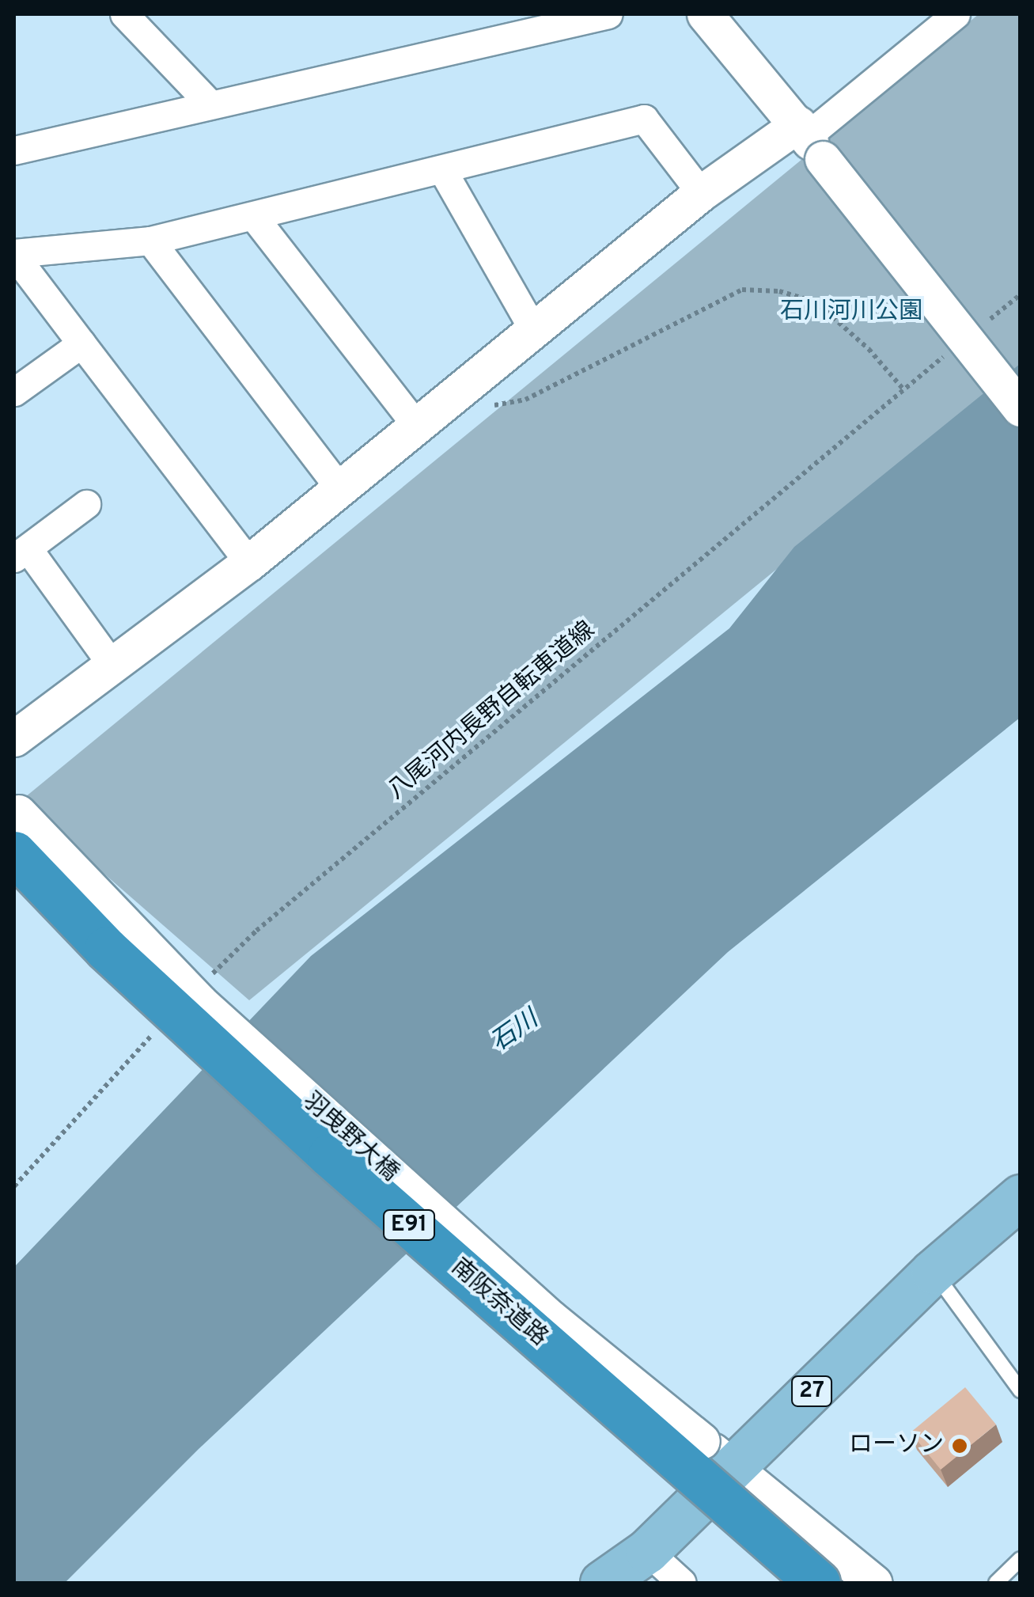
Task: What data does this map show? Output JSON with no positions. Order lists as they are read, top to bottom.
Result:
{
  "streets": {
    "highway": ["E91", "南阪奈道路"],
    "main road": ["27"],
    "street": ["羽曳野大橋"],
    "path": ["八尾河内長野自転車道線"]
  },
  "crossings": [
    ["羽曳野大橋", "南阪奈道路"],
    ["羽曳野大橋", "27"]
  ],
  "water": ["石川"],
  "parks": ["石川河川公園"],
  "places": ["ローソン"]
}
